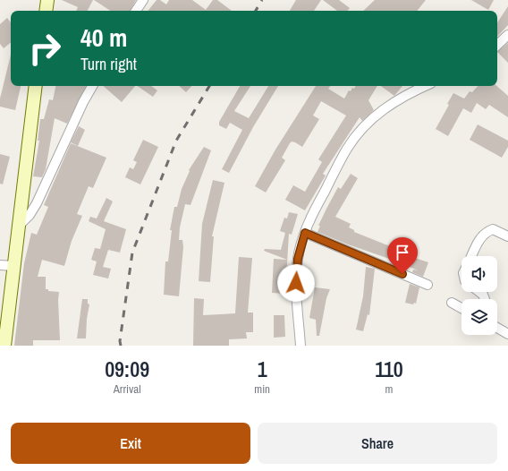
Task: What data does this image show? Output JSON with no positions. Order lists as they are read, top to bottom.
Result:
{
  "page": {
    "turn": ["40 m", "Turn right"],
    "eta": [
      "09:09",
      "Arrival",
      "1",
      "min",
      "110",
      "m"
    ],
    "buttons": ["Exit", "Share"]
  }
}
